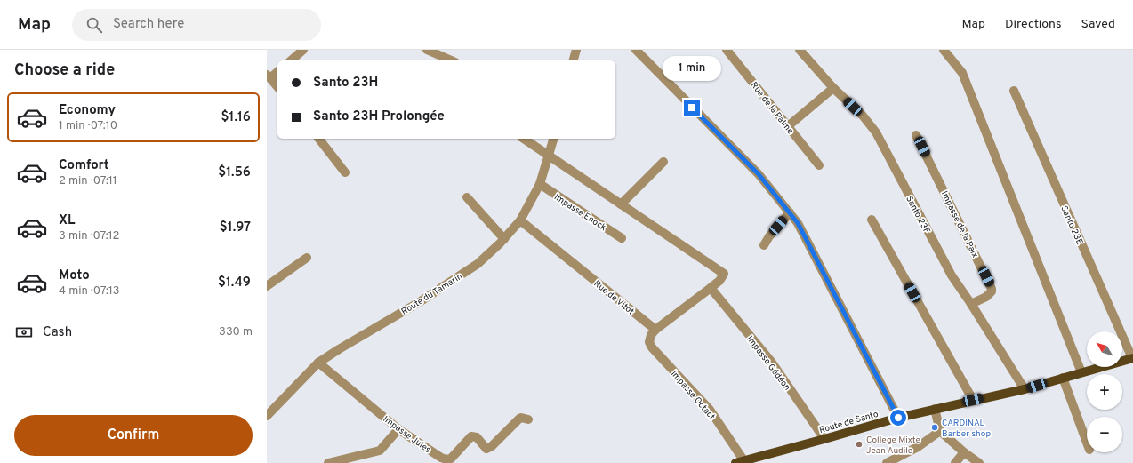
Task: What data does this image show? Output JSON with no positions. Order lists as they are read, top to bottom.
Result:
{
  "streets": {
    "main road": ["Route de Santo"],
    "street": [
      "Rue de la Palme",
      "Impasse Enock",
      "Santo 23F",
      "Impasse de la Paix",
      "Santo 23E",
      "Route du Tamarin",
      "Rue de Vitot",
      "Impasse Gédéon",
      "Impasse Octact",
      "Impasse Jules"
    ]
  },
  "crossings": [
    ["Impasse Enock", "Route du Tamarin"],
    ["Santo 23F", "Impasse de la Paix"],
    ["Santo 23F", "Route de Santo"],
    ["Santo 23E", "Route de Santo"],
    ["Route du Tamarin", "Rue de Vitot"],
    ["Route du Tamarin", "Impasse Jules"],
    ["Rue de Vitot", "Impasse Octact"],
    ["Impasse Gédéon", "Route de Santo"],
    ["Impasse Octact", "Route de Santo"]
  ],
  "places": ["CARDINAL Barber shop", "College Mixte Jean Audile"],
  "north": "top left",
  "page": {
    "header": "Map",
    "search": "Search here",
    "nav": ["Map", "Directions", "Saved"],
    "heading": "Choose a ride",
    "bubble": "1 min",
    "banner": ["Santo 23H", "Santo 23H Prolongée"],
    "list": [
      {
        "name": "Economy",
        "note": "1 min · 07:10",
        "value": "$1.16"
      },
      {
        "name": "Comfort",
        "note": "2 min · 07:11",
        "value": "$1.56"
      },
      {
        "name": "XL",
        "note": "3 min · 07:12",
        "value": "$1.97"
      },
      {
        "name": "Moto",
        "note": "4 min · 07:13",
        "value": "$1.49"
      }
    ],
    "pay": ["Cash", "330 m"],
    "map_buttons": ["+", "−"],
    "buttons": "Confirm"
  }
}
